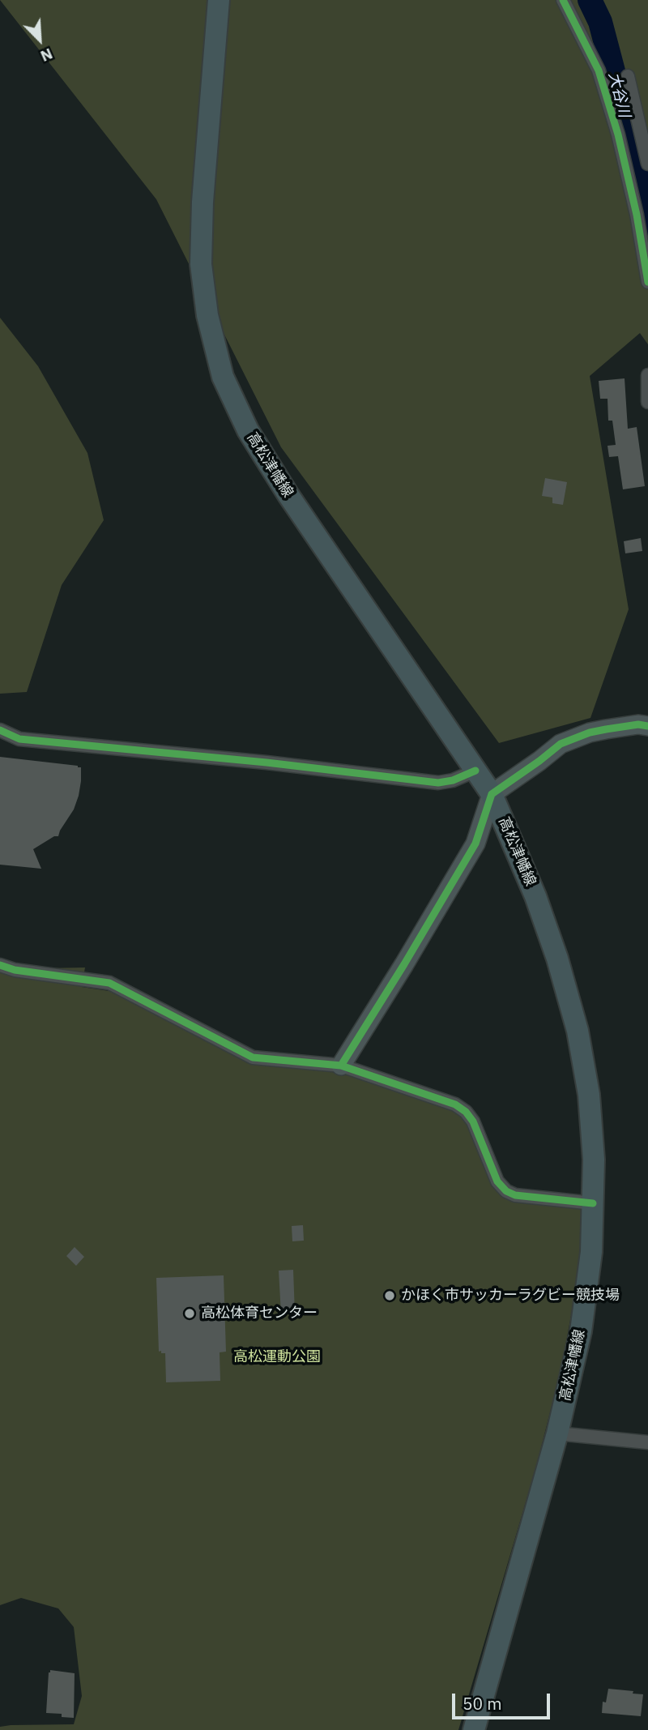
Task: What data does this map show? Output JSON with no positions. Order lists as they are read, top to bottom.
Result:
{
  "streets": {
    "main road": ["高松津幡線"]
  },
  "water": ["大谷川"],
  "parks": ["高松運動公園"],
  "places": ["かほく市サッカーラグビー競技場", "高松体育センター"],
  "scale_bar": "50 m",
  "north": "bottom right"
}
